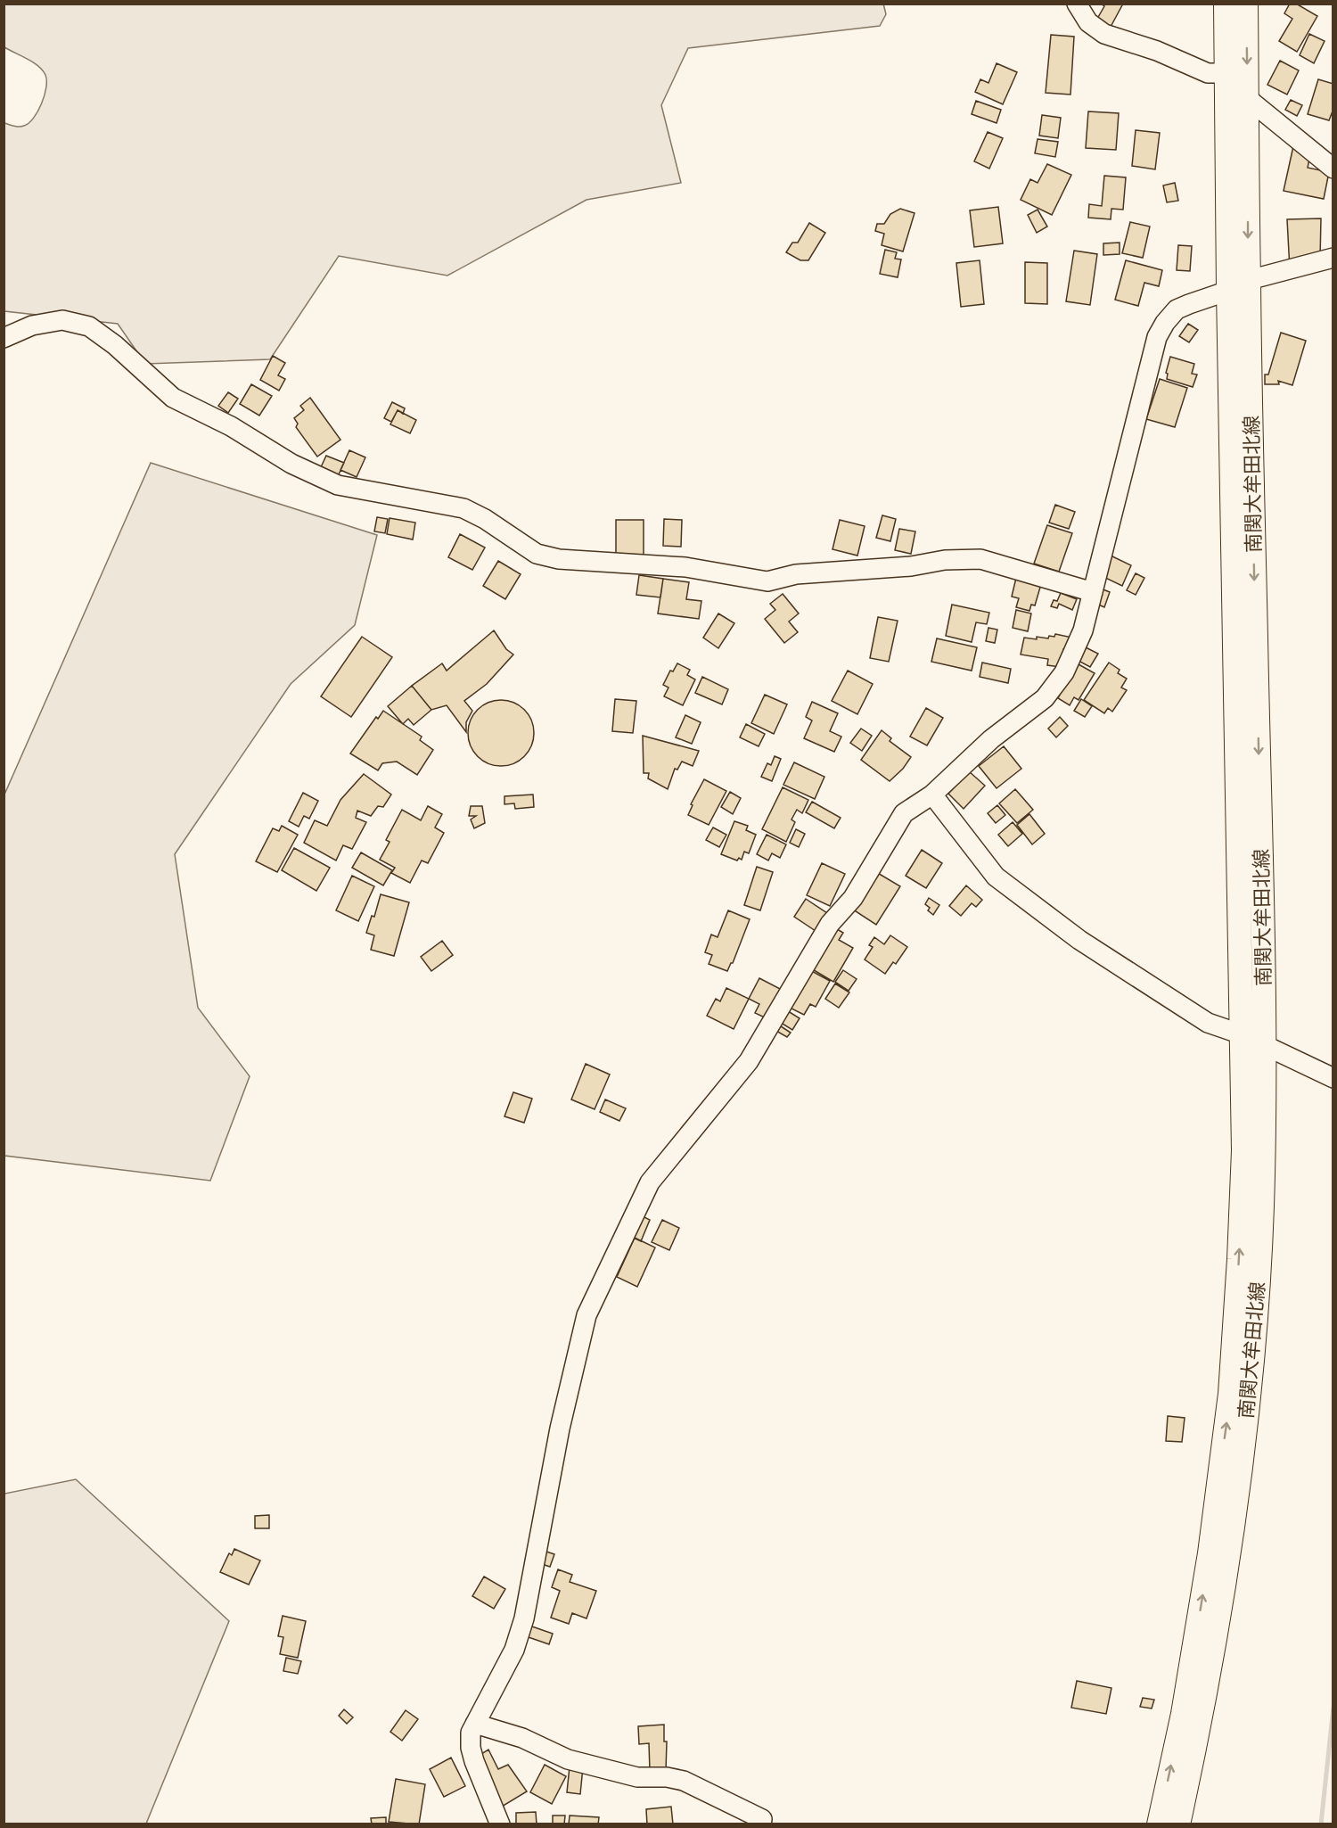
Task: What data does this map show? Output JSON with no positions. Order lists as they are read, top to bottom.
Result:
{
  "streets": {
    "main road": ["南関大牟田北線"]
  }
}
